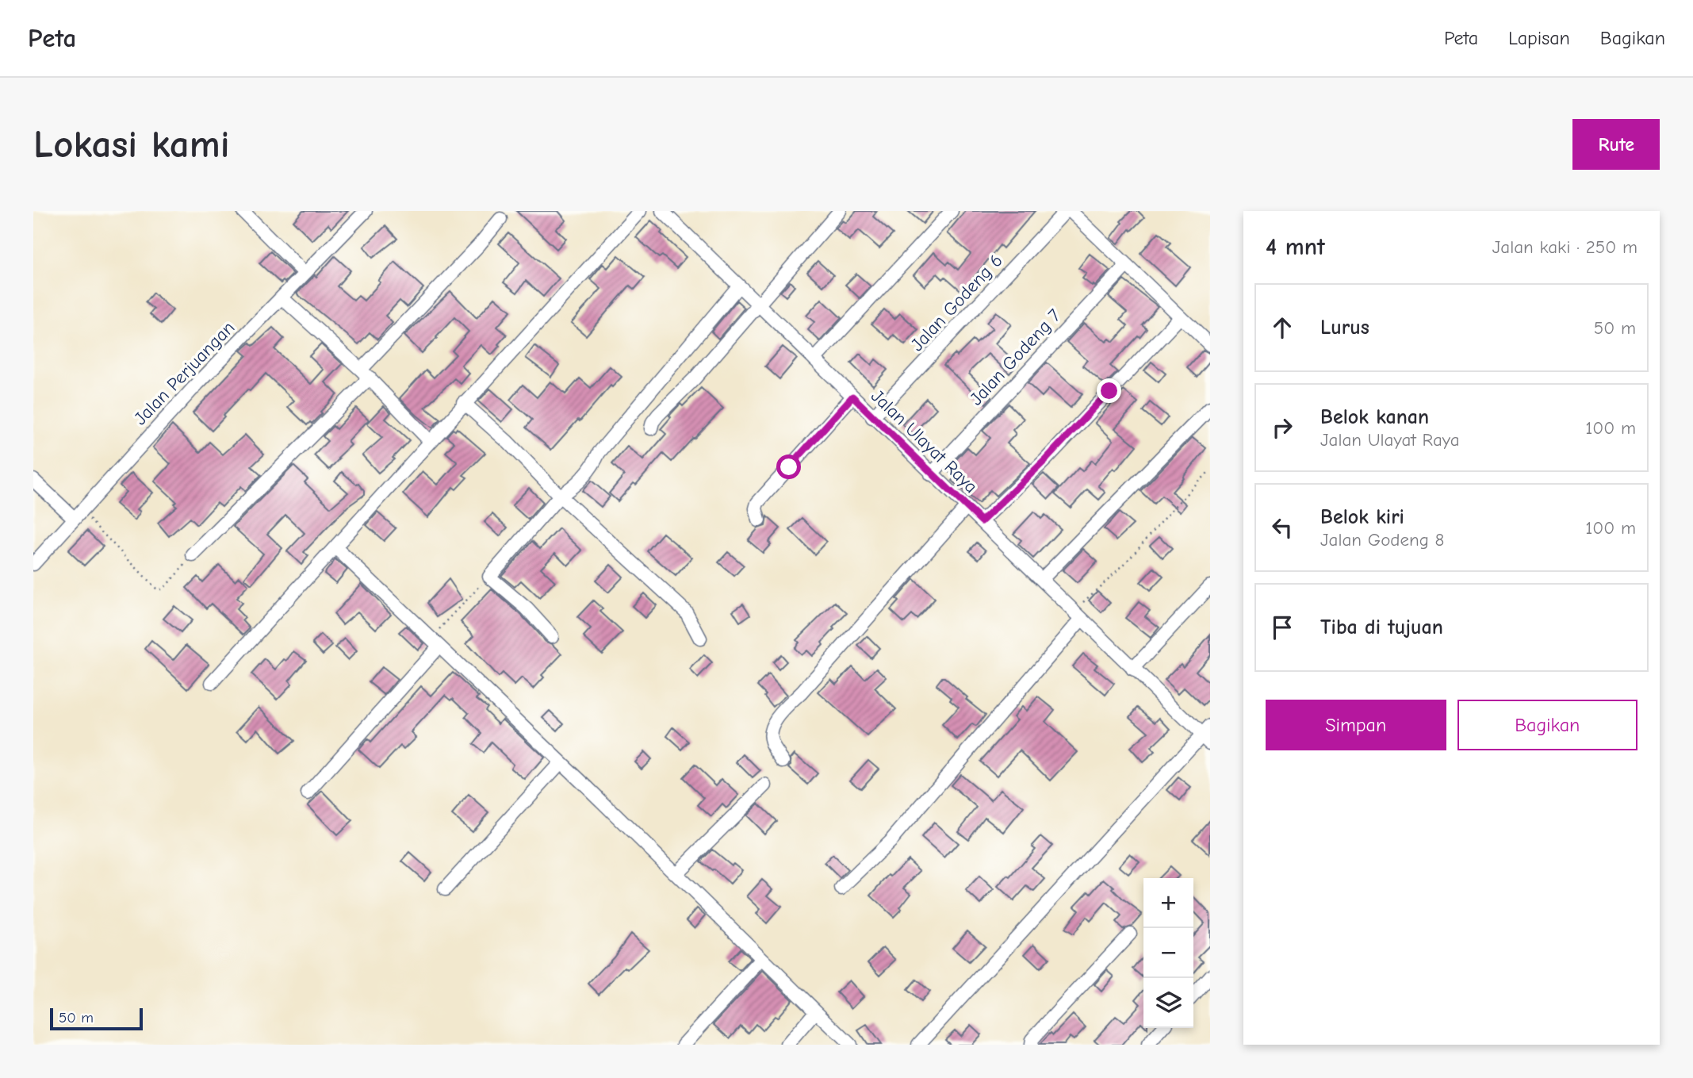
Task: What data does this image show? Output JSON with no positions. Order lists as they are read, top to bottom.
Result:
{
  "streets": {
    "street": [
      "Jalan Godeng 6",
      "Jalan Godeng 7",
      "Jalan Perjuangan",
      "Jalan Ulayat Raya"
    ]
  },
  "crossings": [
    ["Jalan Godeng 6", "Jalan Ulayat Raya"],
    ["Jalan Godeng 7", "Jalan Ulayat Raya"]
  ],
  "scale_bar": "50 m",
  "page": {
    "header": "Peta",
    "nav": ["Peta", "Lapisan", "Bagikan"],
    "buttons": [
      "Rute",
      ["Simpan", "Bagikan"]
    ],
    "title": "Lokasi kami",
    "heading": ["4 mnt", "Jalan kaki · 250 m"],
    "list": [
      ["Lurus", "50 m"],
      ["Belok kanan", "Jalan Ulayat Raya", "100 m"],
      ["Belok kiri", "Jalan Godeng 8", "100 m"],
      "Tiba di tujuan"
    ],
    "map_buttons": ["+", "−"],
    "scale": "50 m"
  }
}
